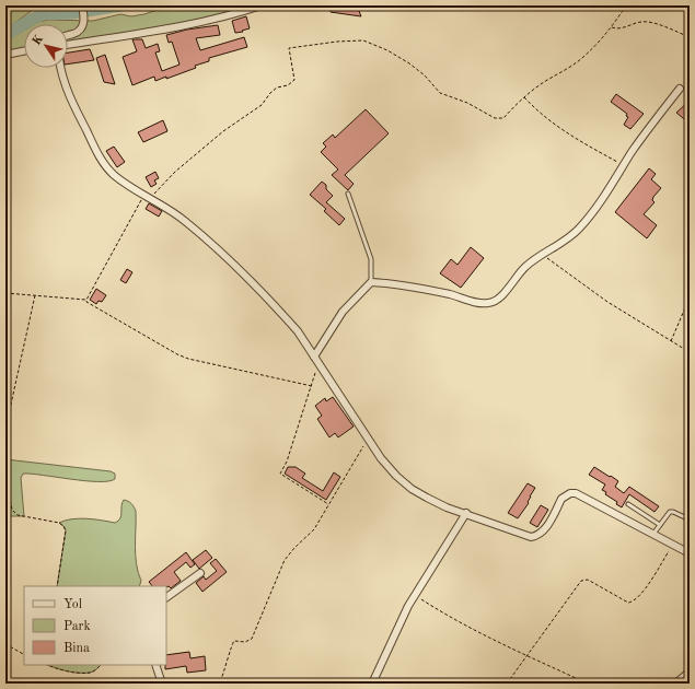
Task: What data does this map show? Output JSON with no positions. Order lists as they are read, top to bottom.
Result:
{
  "legend": ["Yol", "Park", "Bina"],
  "north": "top left"
}
